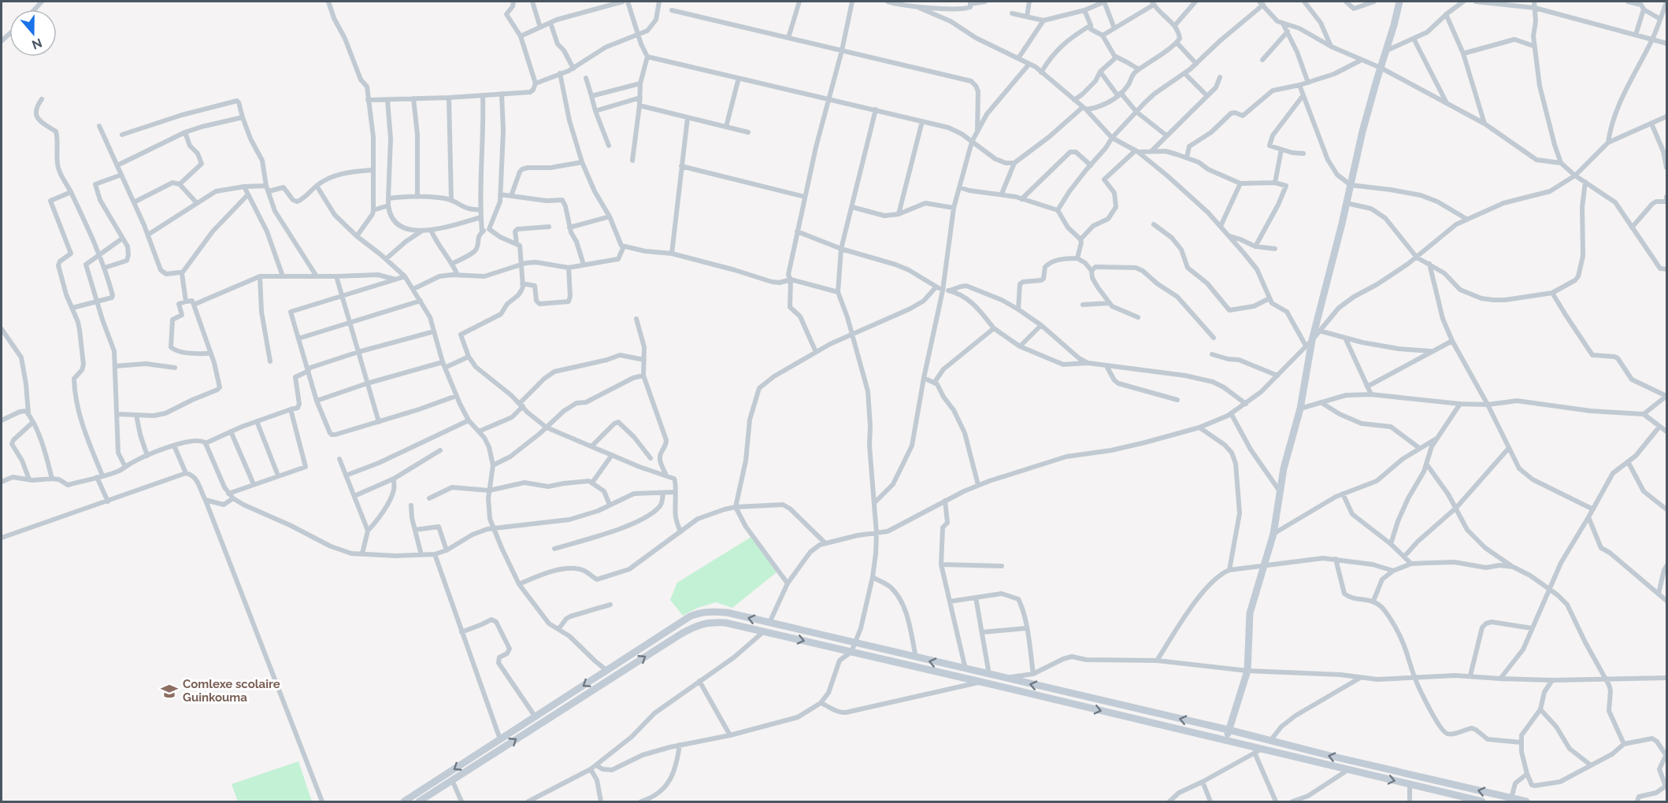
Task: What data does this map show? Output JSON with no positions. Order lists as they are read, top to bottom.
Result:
{
  "places": {
    "school or university": ["Comlexe scolaire Guinkouma"]
  },
  "north": "bottom"
}
